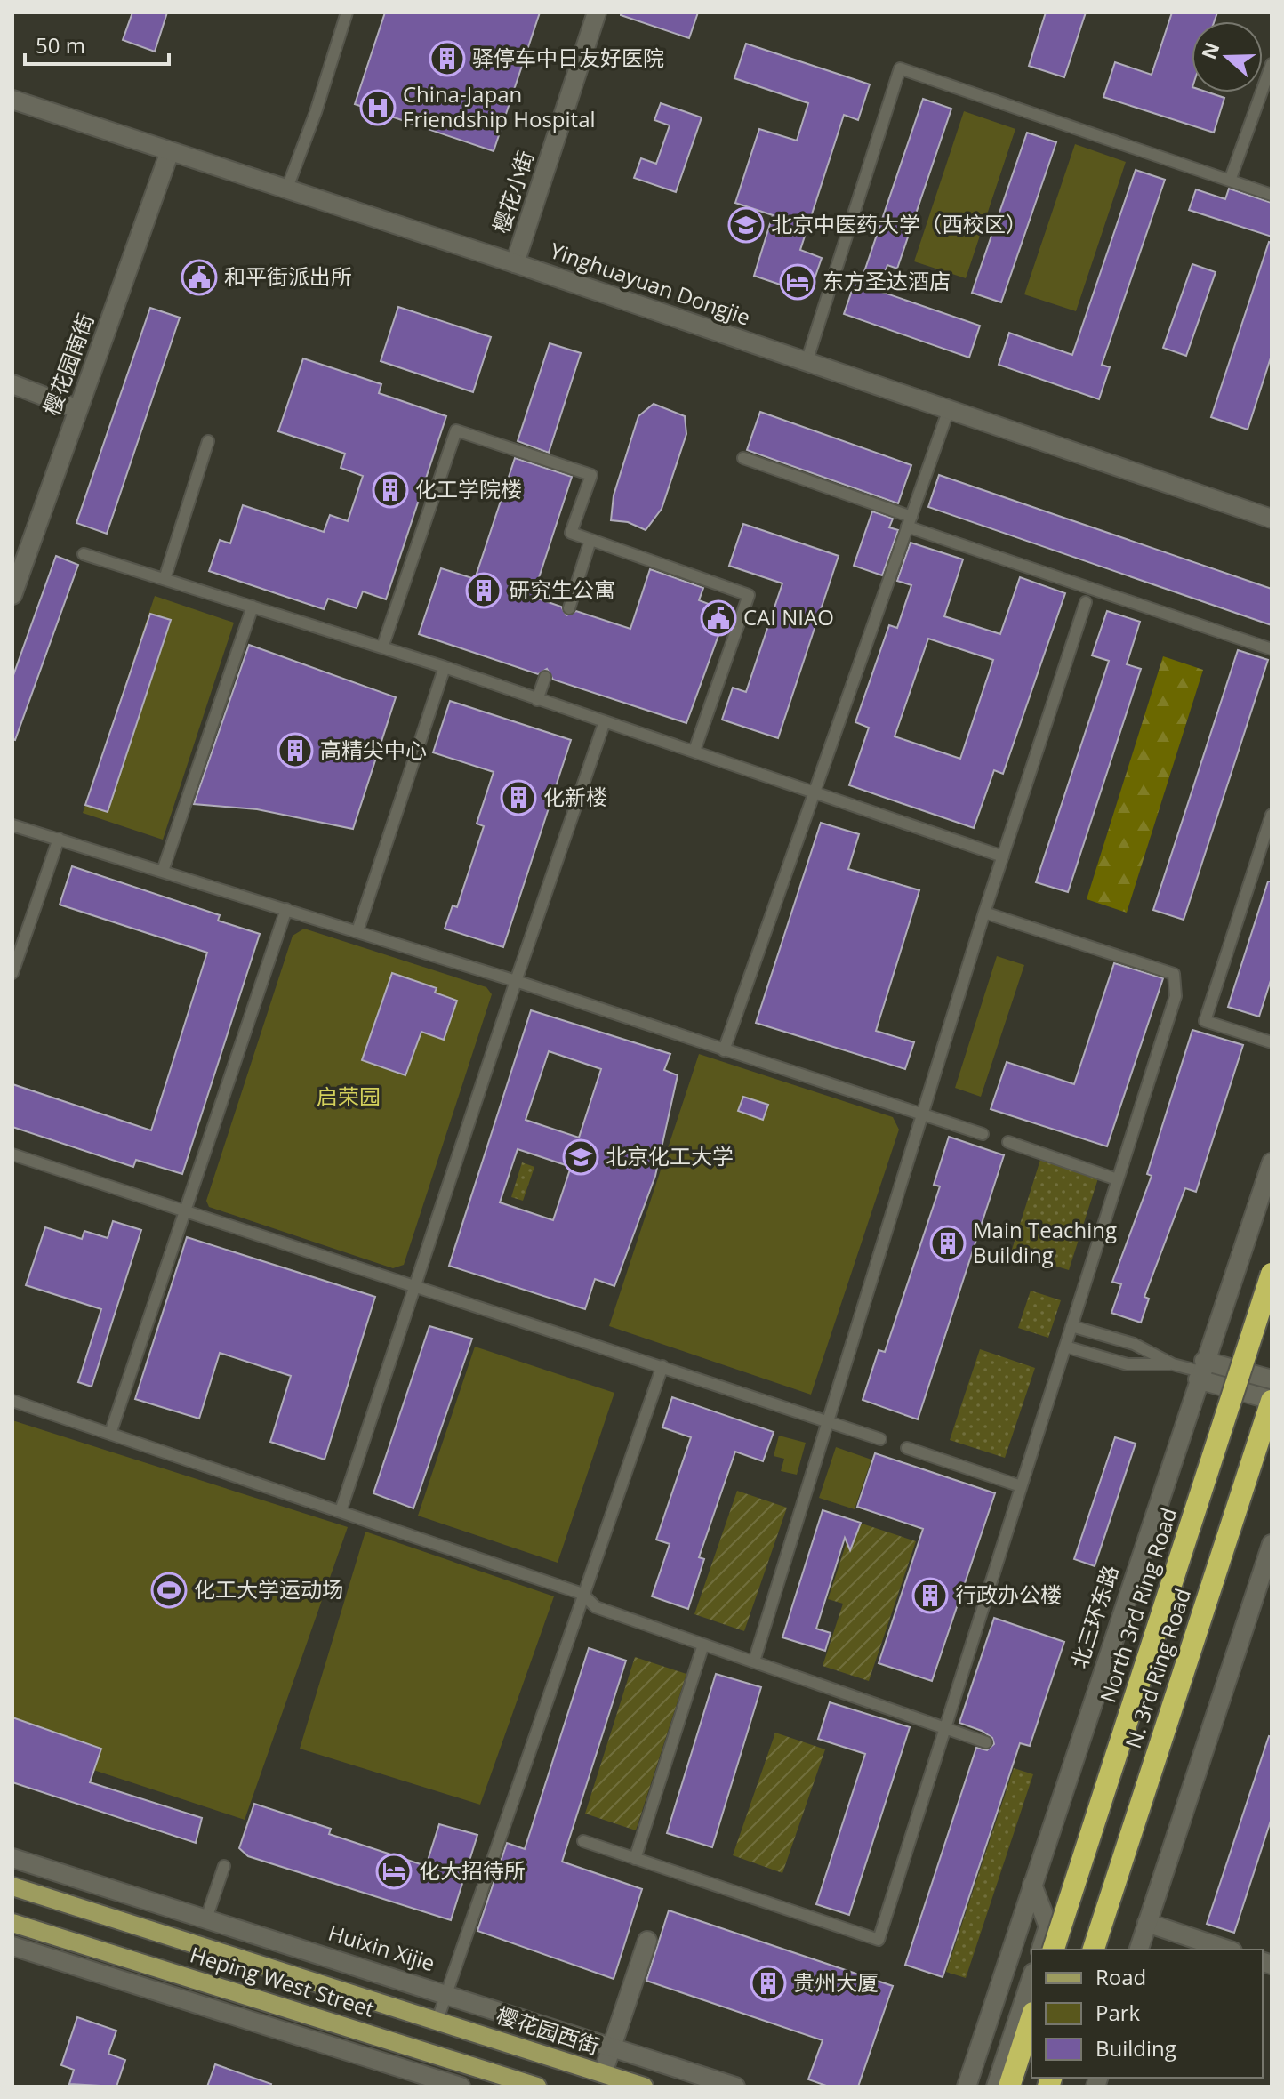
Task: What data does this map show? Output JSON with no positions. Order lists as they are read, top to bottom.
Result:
{
  "streets": {
    "highway": ["North 3rd Ring Road", "N. 3rd Ring Road"],
    "main road": ["Heping West Street", "樱花园西街"],
    "street": [
      "樱花小街",
      "Yinghuayuan Dongjie",
      "樱花园南街",
      "北三环东路",
      "Huixin Xijie"
    ]
  },
  "crossings": [
    ["樱花小街", "Yinghuayuan Dongjie"],
    ["Yinghuayuan Dongjie", "樱花园南街"],
    ["Heping West Street", "樱花园西街"]
  ],
  "parks": ["启荣园"],
  "places": {
    "building": [
      "驿停车中日友好医院",
      "化工学院楼",
      "研究生公寓",
      "高精尖中心",
      "化新楼",
      "Main Teaching Building",
      "行政办公楼",
      "贵州大厦"
    ],
    "hospital": ["China-Japan Friendship Hospital"],
    "school or university": ["北京中医药大学（西校区）", "北京化工大学"],
    "public building": ["和平街派出所", "CAI NIAO"],
    "hotel": ["东方圣达酒店", "化大招待所"],
    "sports": ["化工大学运动场"]
  },
  "legend": ["Road", "Park", "Building"],
  "scale_bar": "50 m",
  "north": "left"
}
